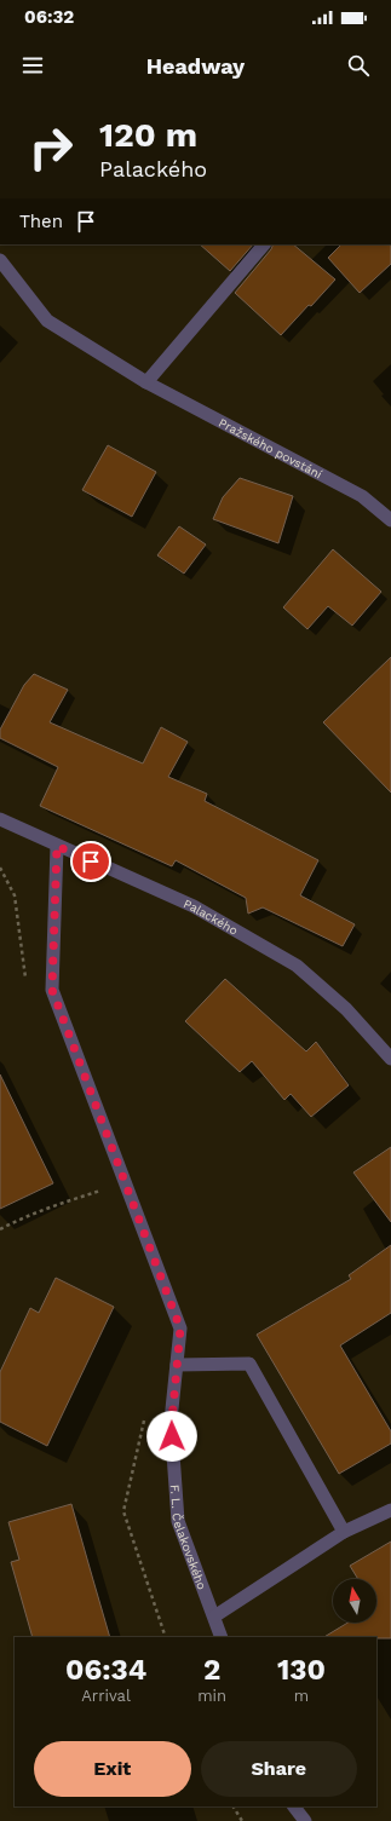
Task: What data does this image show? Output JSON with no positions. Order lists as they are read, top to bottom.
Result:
{
  "streets": {
    "street": ["Pražského povstání", "Palackého", "F. L. Čelakovského"]
  },
  "crossings": [
    ["Palackého", "F. L. Čelakovského"]
  ],
  "north": "top",
  "page": {
    "status": "06:32",
    "header": "Headway",
    "turn": ["120 m", "Palackého"],
    "then": "Then",
    "eta": [
      "06:34",
      "Arrival",
      "2",
      "min",
      "130",
      "m"
    ],
    "buttons": ["Exit", "Share"]
  }
}
